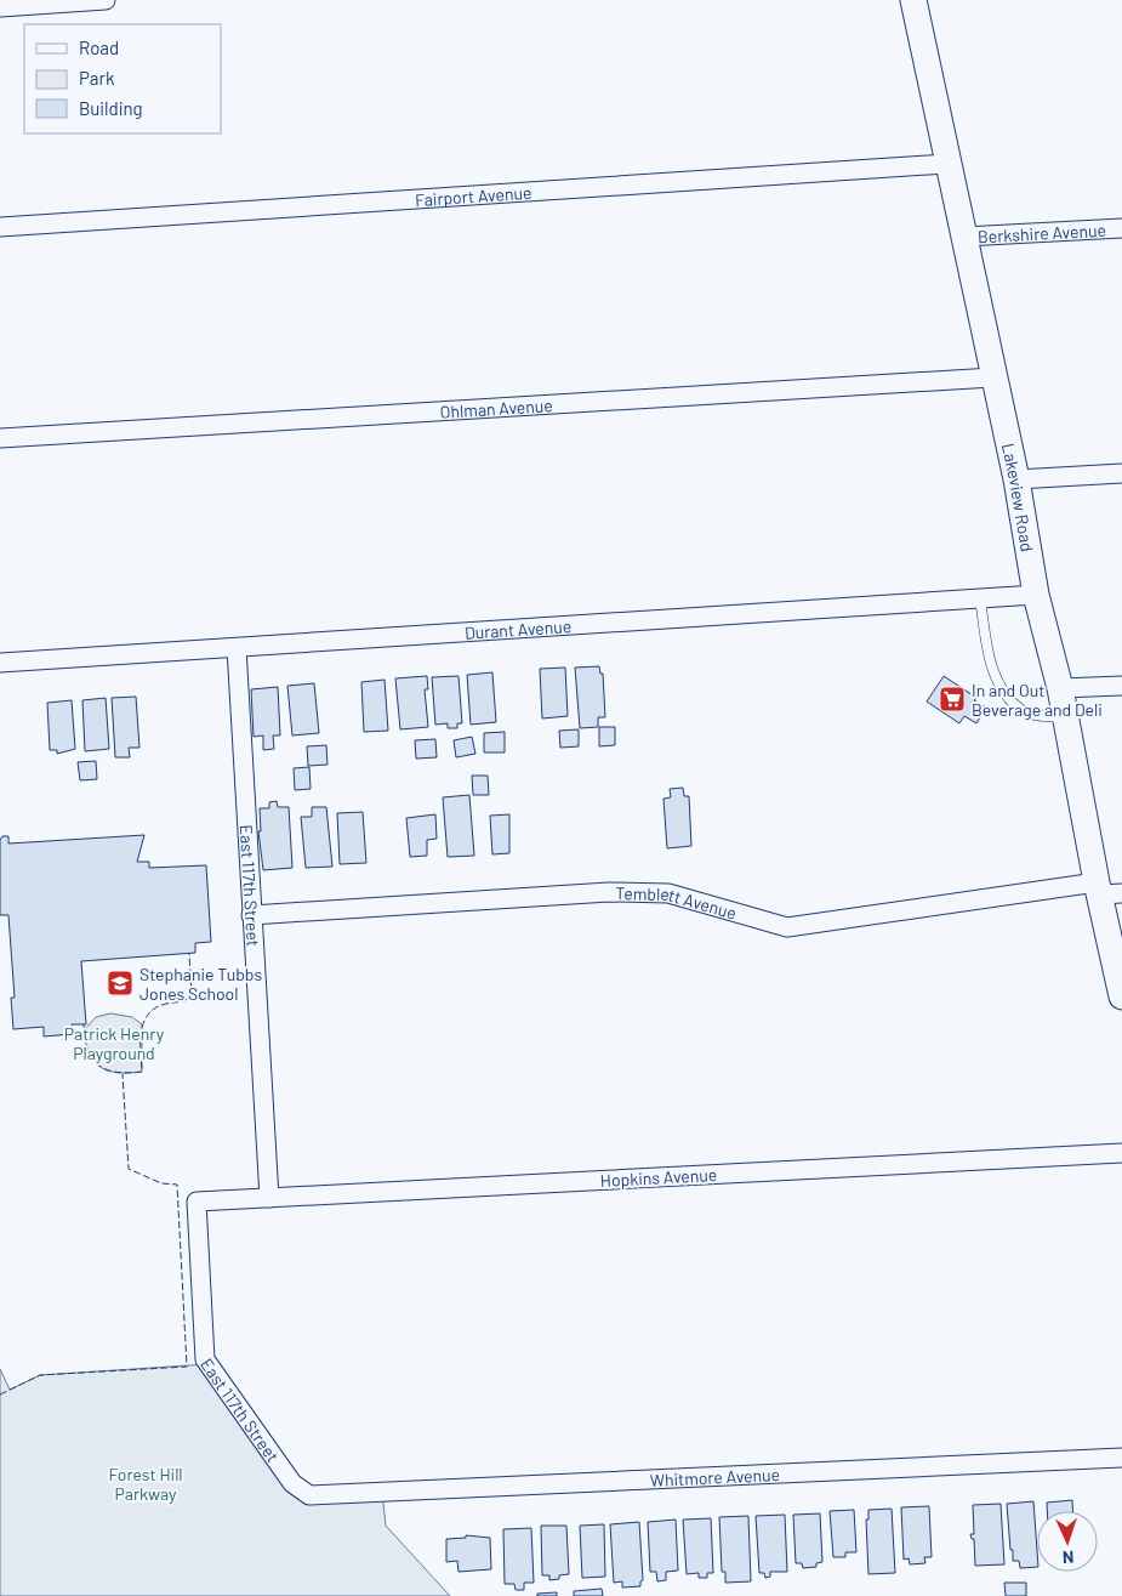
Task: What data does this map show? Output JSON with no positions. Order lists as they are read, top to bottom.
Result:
{
  "streets": {
    "street": [
      "Fairport Avenue",
      "Berkshire Avenue",
      "Ohlman Avenue",
      "Lakeview Road",
      "Durant Avenue",
      "East 117th Street",
      "Temblett Avenue",
      "Hopkins Avenue",
      "Whitmore Avenue"
    ]
  },
  "crossings": [
    ["Fairport Avenue", "Lakeview Road"],
    ["Berkshire Avenue", "Lakeview Road"],
    ["Ohlman Avenue", "Lakeview Road"],
    ["Lakeview Road", "Durant Avenue"],
    ["Lakeview Road", "Temblett Avenue"],
    ["Durant Avenue", "East 117th Street"],
    ["East 117th Street", "Temblett Avenue"],
    ["East 117th Street", "Hopkins Avenue"],
    ["East 117th Street", "Whitmore Avenue"]
  ],
  "parks": ["Patrick Henry Playground", "Forest Hill Parkway"],
  "places": {
    "supermarket": ["In and Out Beverage and Deli"],
    "school or university": ["Stephanie Tubbs Jones School"]
  },
  "legend": ["Road", "Park", "Building"],
  "north": "bottom"
}
